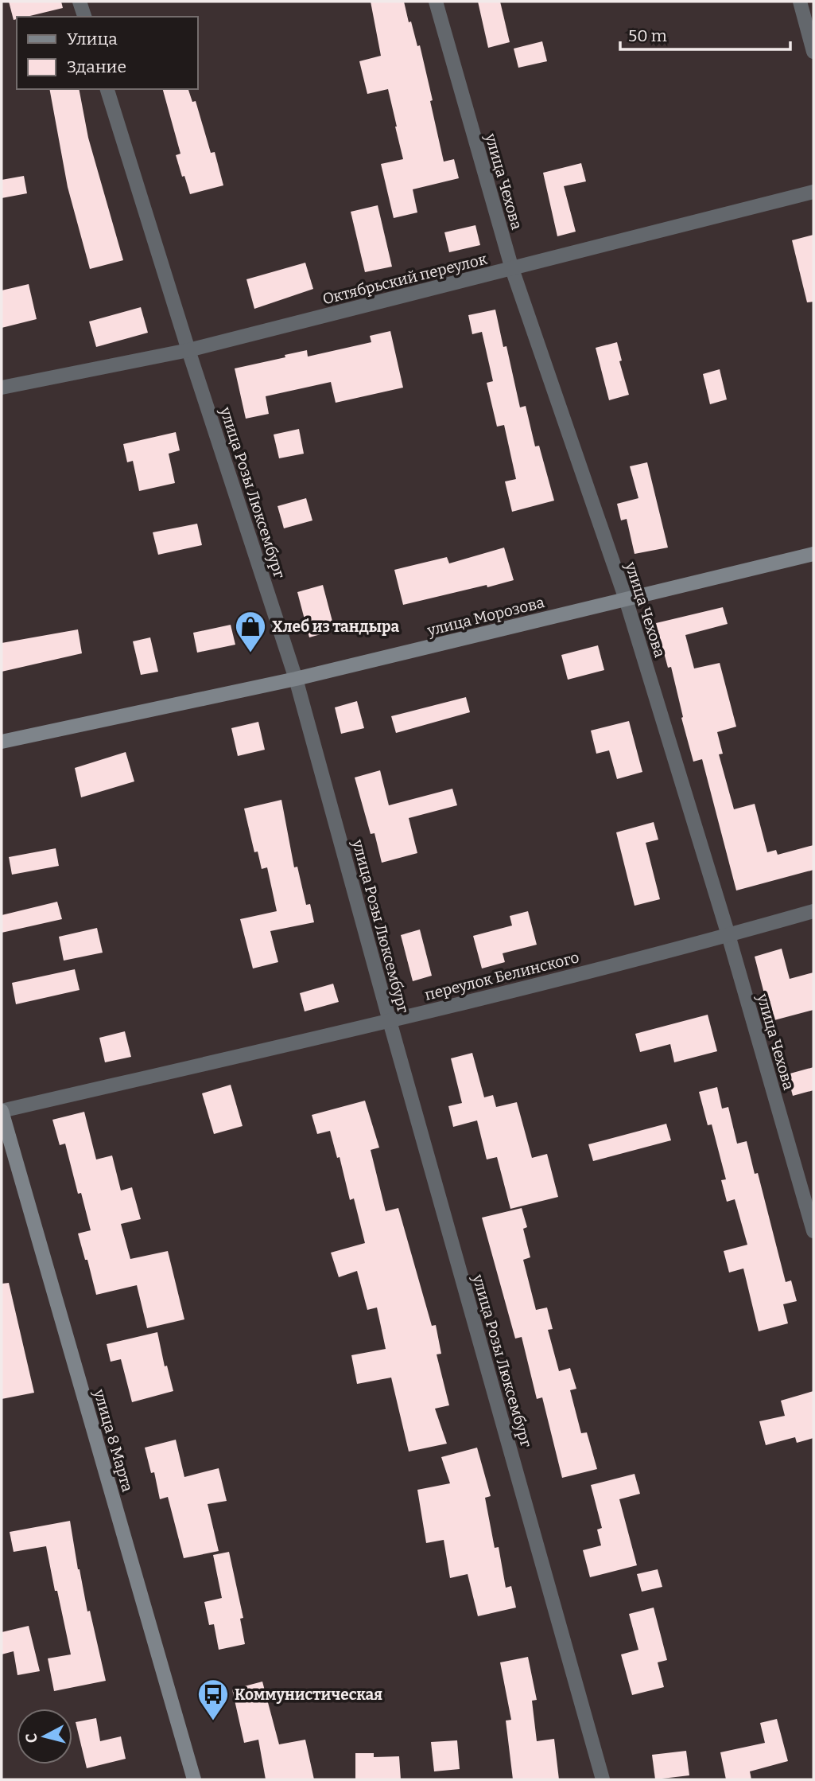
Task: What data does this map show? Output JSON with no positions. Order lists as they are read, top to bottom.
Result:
{
  "streets": {
    "street": [
      "улица Чехова",
      "Октябрьский переулок",
      "улица Розы Люксембург",
      "улица Морозова",
      "переулок Белинского",
      "улица 8 Марта"
    ]
  },
  "crossings": [
    ["улица Чехова", "Октябрьский переулок"],
    ["улица Чехова", "улица Морозова"],
    ["улица Чехова", "переулок Белинского"],
    ["Октябрьский переулок", "улица Розы Люксембург"],
    ["улица Розы Люксембург", "улица Морозова"],
    ["улица Розы Люксембург", "переулок Белинского"],
    ["переулок Белинского", "улица 8 Марта"]
  ],
  "places": {
    "shop": ["Хлеб из тандыра"],
    "bus stop": ["Коммунистическая"]
  },
  "legend": ["Улица", "Здание"],
  "scale_bar": "50 m",
  "north": "left"
}
